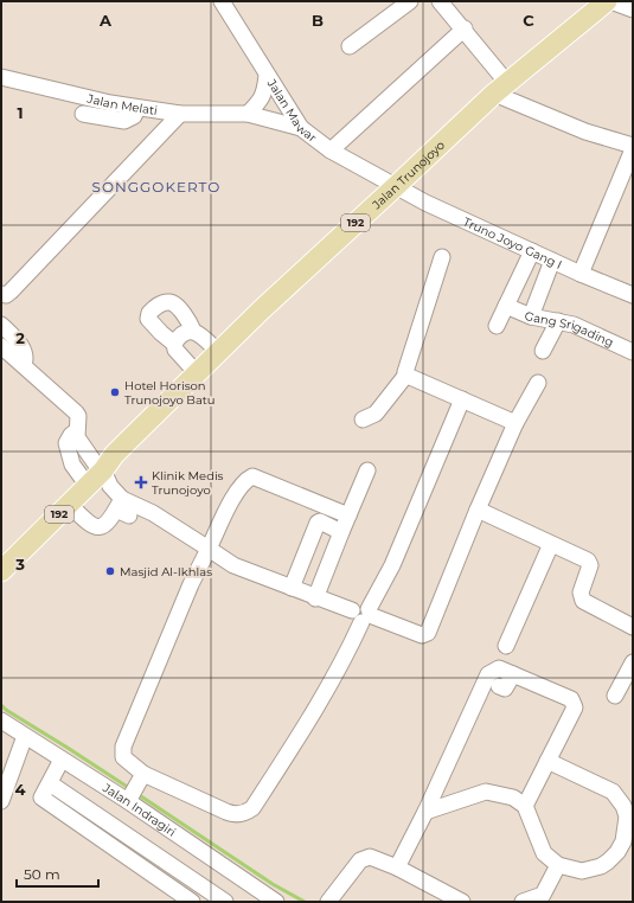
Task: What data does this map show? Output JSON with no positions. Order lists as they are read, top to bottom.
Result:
{
  "streets": {
    "main road": ["Jalan Trunojoyo", "192"],
    "street": [
      "Jalan Melati",
      "Jalan Mawar",
      "Truno Joyo Gang I",
      "Gang Srigading",
      "Jalan Indragiri"
    ]
  },
  "crossings": [
    ["Jalan Melati", "Jalan Mawar"],
    ["Jalan Mawar", "Jalan Trunojoyo"],
    ["Jalan Mawar", "Truno Joyo Gang I"],
    ["Jalan Trunojoyo", "Truno Joyo Gang I"]
  ],
  "districts": ["SONGGOKERTO"],
  "places": {
    "other": ["Hotel Horison Trunojoyo Batu", "Masjid Al-Ikhlas"],
    "health": ["Klinik Medis Trunojoyo"]
  },
  "scale_bar": "50 m",
  "grid": {
    "columns": ["A", "B", "C"],
    "rows": [
      "1",
      "2",
      "3",
      "4"
    ]
  }
}
